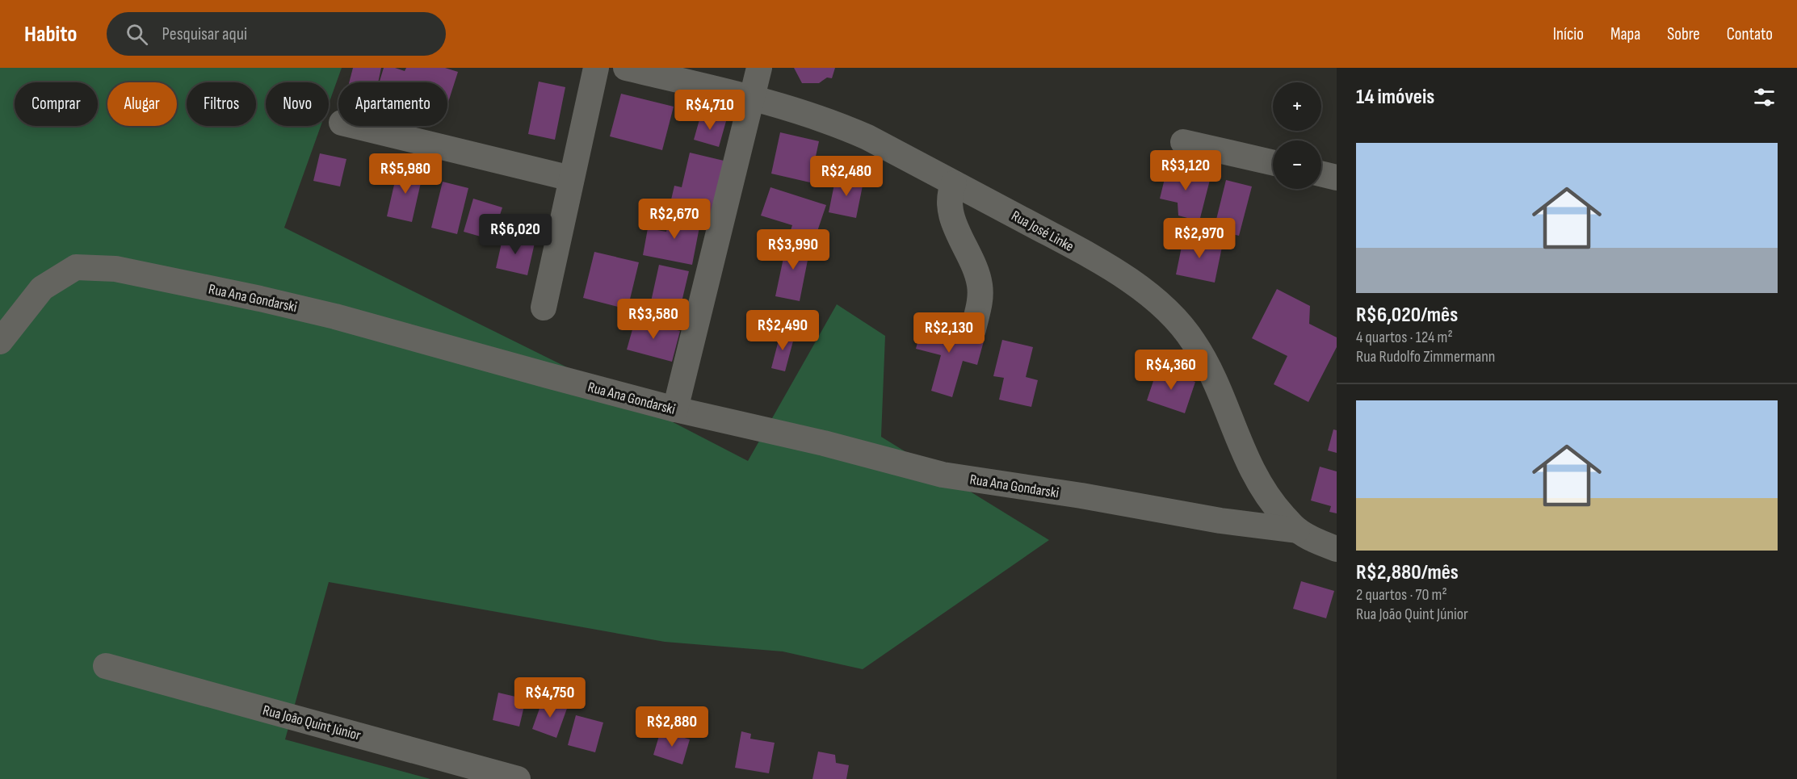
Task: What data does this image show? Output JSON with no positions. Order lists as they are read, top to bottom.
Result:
{
  "streets": {
    "street": ["Rua José Linke", "Rua Ana Gondarski", "Rua João Quint Júnior"]
  },
  "crossings": [
    ["Rua José Linke", "Rua Ana Gondarski"]
  ],
  "page": {
    "header": "Habito",
    "search": "Pesquisar aqui",
    "nav": [
      "Início",
      "Mapa",
      "Sobre",
      "Contato"
    ],
    "heading": "14 imóveis",
    "map_buttons": ["+", "−"],
    "chip": [
      "Comprar",
      "Alugar",
      "Filtros",
      "Novo",
      "Apartamento"
    ],
    "price": [
      "R$4,710",
      "R$3,120",
      "R$5,980",
      "R$2,480",
      "R$2,670",
      "R$6,020",
      "R$2,970",
      "R$3,990",
      "R$3,580",
      "R$2,490",
      "R$2,130",
      "R$4,360",
      "R$4,750",
      "R$2,880"
    ],
    "list": [
      {
        "name": "R$6,020/mês",
        "note": "4 quartos · 124 m² · Rua Rudolfo Zimmermann"
      },
      {
        "name": "R$2,880/mês",
        "note": "2 quartos · 70 m² · Rua João Quint Júnior"
      }
    ]
  }
}
